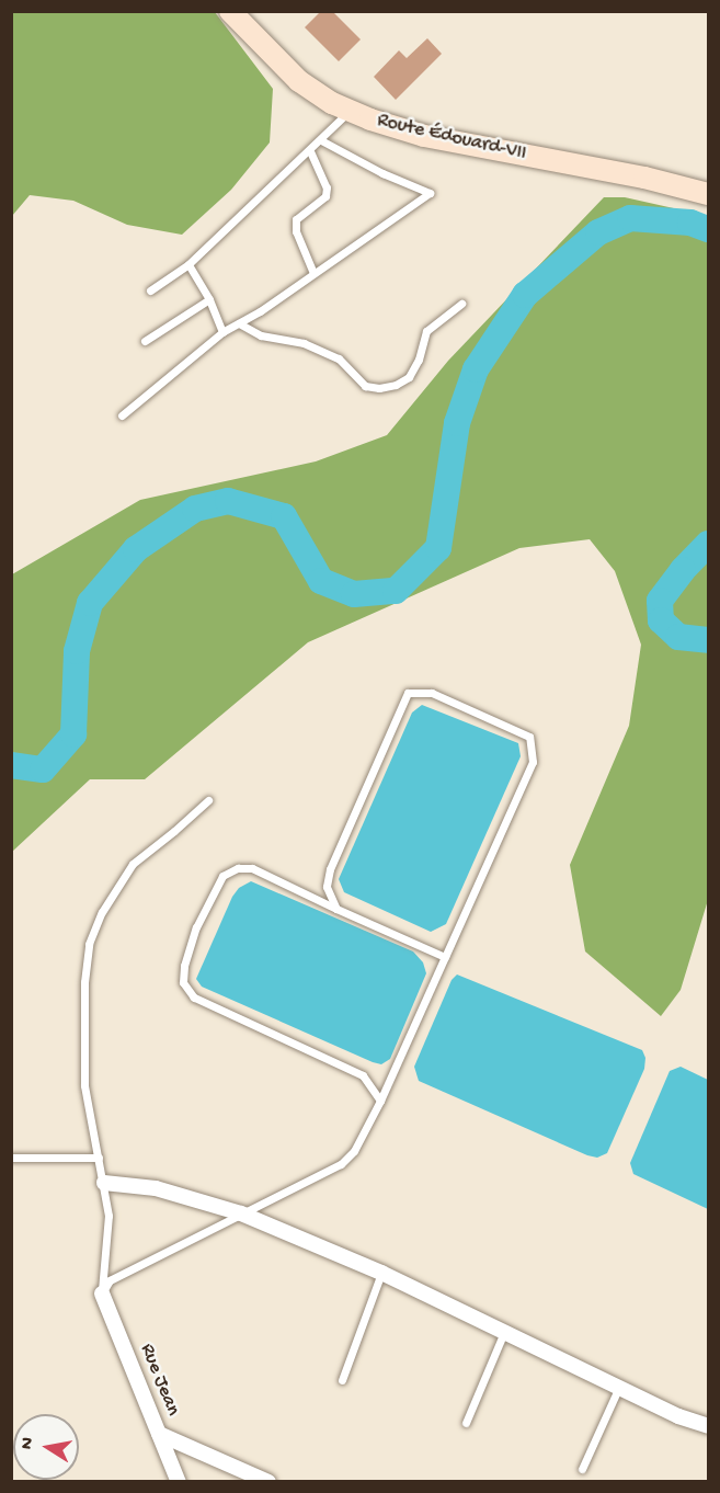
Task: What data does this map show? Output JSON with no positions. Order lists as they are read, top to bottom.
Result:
{
  "streets": {
    "main road": ["Route Édouard-VII"],
    "street": ["Rue Jean"]
  },
  "north": "left"
}
